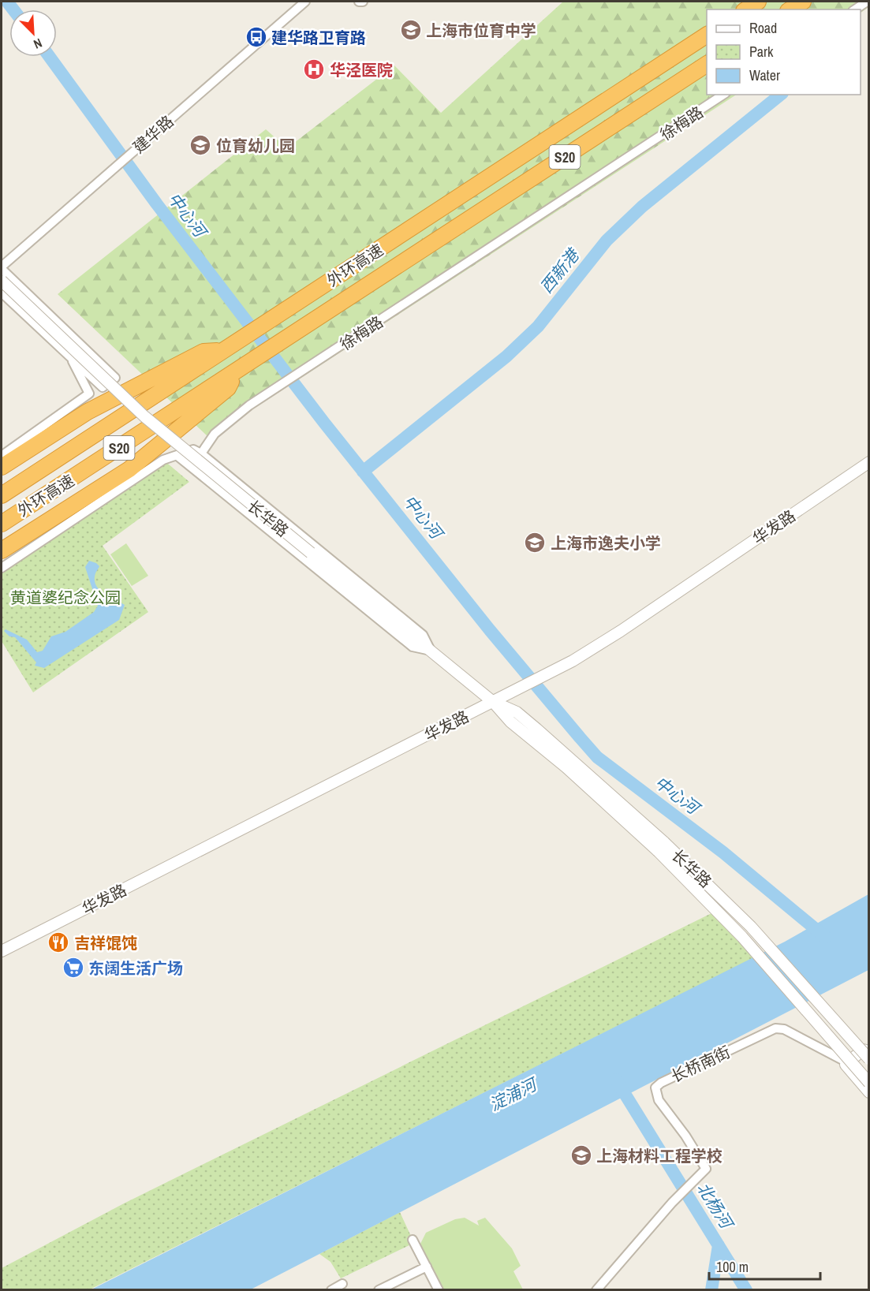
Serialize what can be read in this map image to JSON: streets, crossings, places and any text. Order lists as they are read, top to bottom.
{
  "streets": {
    "highway": ["S20", "外环高速"],
    "street": [
      "徐梅路",
      "建华路",
      "长华路",
      "华发路",
      "长桥南街"
    ]
  },
  "crossings": [
    ["徐梅路", "长华路"],
    ["长华路", "华发路"]
  ],
  "water": [
    "中心河",
    "西新港",
    "淀浦河",
    "北杨河"
  ],
  "parks": ["黄道婆纪念公园"],
  "places": {
    "school or university": [
      "上海市位育中学",
      "位育幼儿园",
      "上海市逸夫小学",
      "上海材料工程学校"
    ],
    "bus stop": ["建华路卫育路"],
    "hospital": ["华泾医院"],
    "restaurant": ["吉祥馄饨"],
    "supermarket": ["东阔生活广场"]
  },
  "legend": ["Road", "Park", "Water"],
  "scale_bar": "100 m",
  "north": "bottom right"
}
